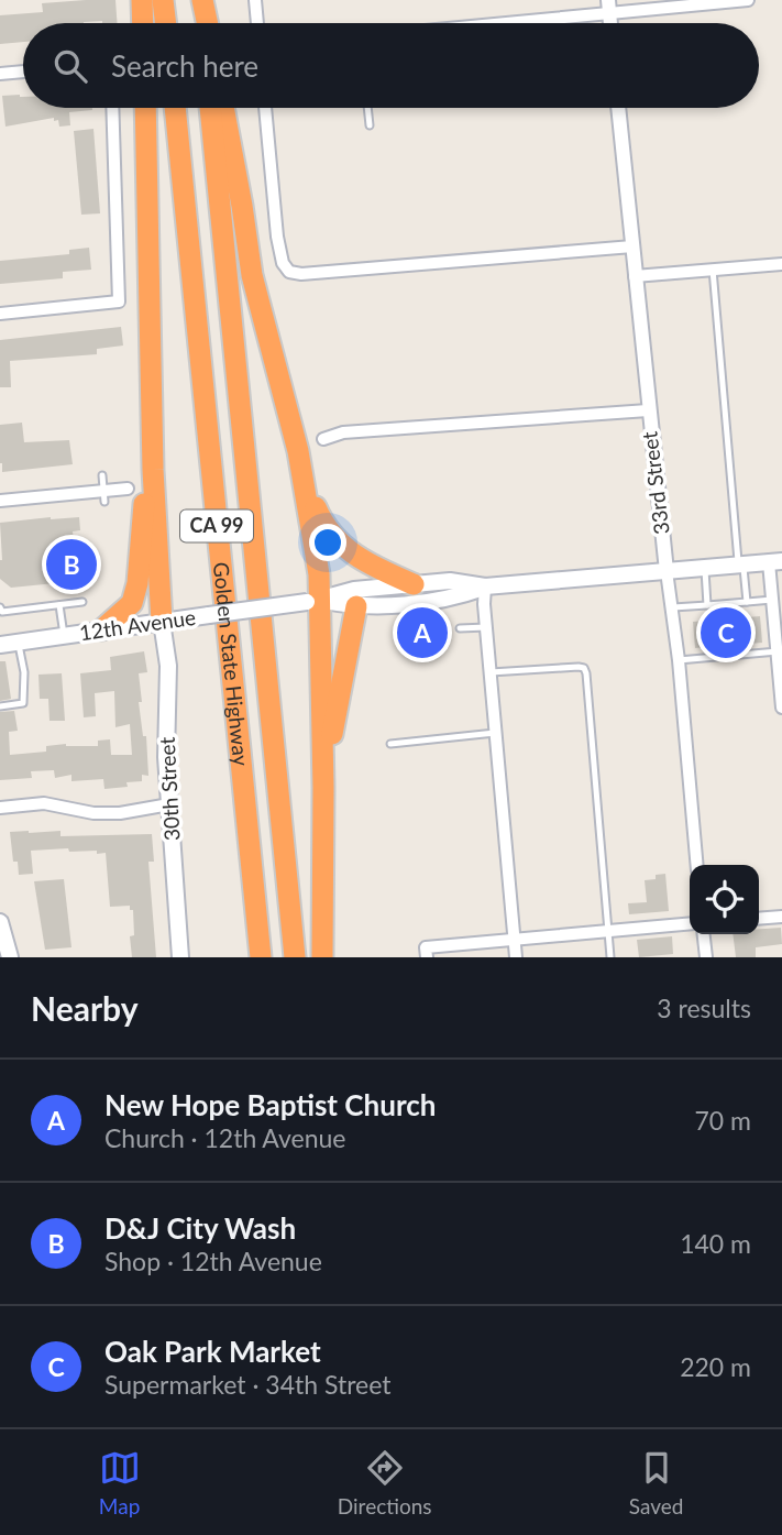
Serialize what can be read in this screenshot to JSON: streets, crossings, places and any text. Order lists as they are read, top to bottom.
{
  "streets": {
    "highway": ["CA 99", "Golden State Highway"],
    "main road": ["12th Avenue", "30th Street"],
    "street": ["33rd Street"]
  },
  "crossings": [
    ["33rd Street", "12th Avenue"],
    ["12th Avenue", "30th Street"]
  ],
  "page": {
    "search": "Search here",
    "pins": ["B", "A", "C"],
    "heading": ["Nearby", "3 results"],
    "list": [
      {
        "mark": "A",
        "name": "New Hope Baptist Church",
        "note": "Church · 12th Avenue",
        "value": "70 m"
      },
      {
        "mark": "B",
        "name": "D&J City Wash",
        "note": "Shop · 12th Avenue",
        "value": "140 m"
      },
      {
        "mark": "C",
        "name": "Oak Park Market",
        "note": "Supermarket · 34th Street",
        "value": "220 m"
      }
    ],
    "nav": ["Map", "Directions", "Saved"]
  }
}
